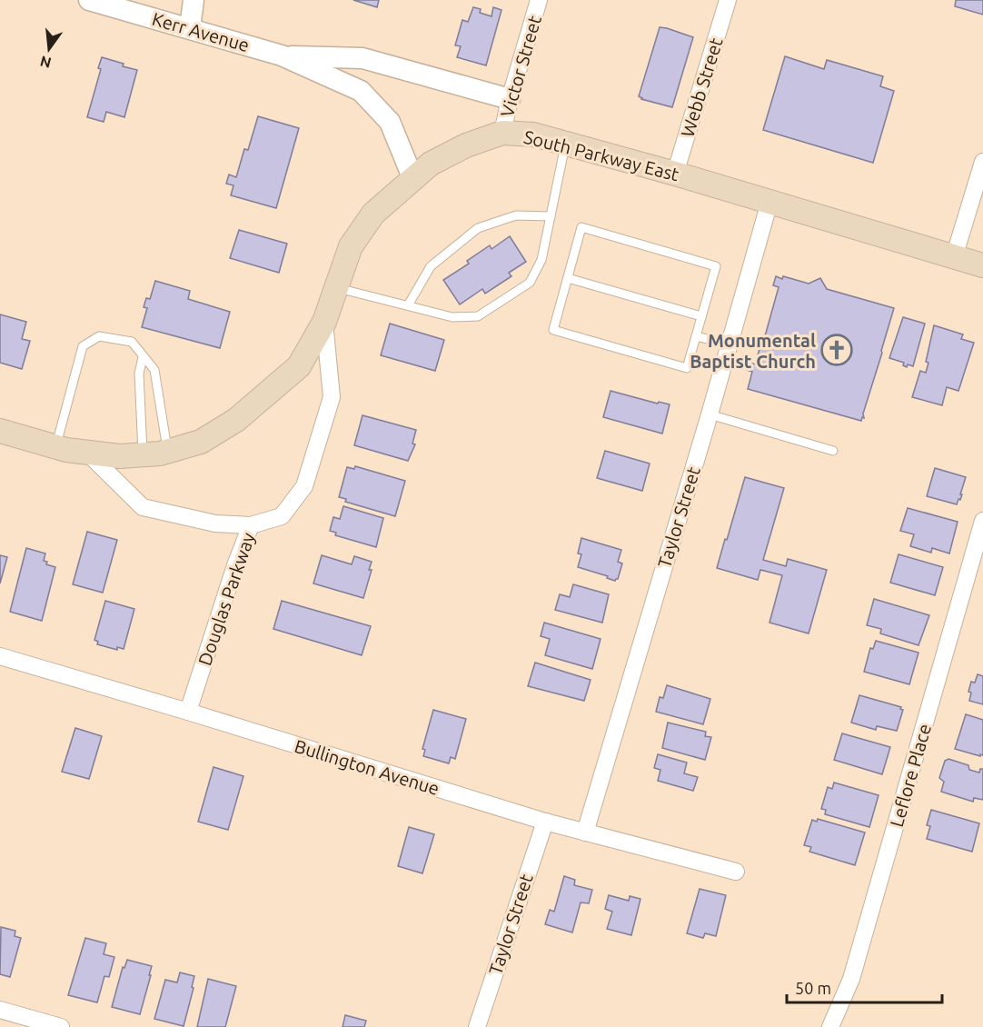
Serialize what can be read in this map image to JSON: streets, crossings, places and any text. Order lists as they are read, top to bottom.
{
  "streets": {
    "main road": ["South Parkway East"],
    "street": [
      "Kerr Avenue",
      "Victor Street",
      "Webb Street",
      "Taylor Street",
      "Douglas Parkway",
      "Bullington Avenue",
      "Leflore Place"
    ]
  },
  "crossings": [
    ["Victor Street", "South Parkway East"],
    ["Webb Street", "South Parkway East"],
    ["South Parkway East", "Taylor Street"],
    ["South Parkway East", "Douglas Parkway"],
    ["Taylor Street", "Bullington Avenue"],
    ["Douglas Parkway", "Bullington Avenue"]
  ],
  "places": {
    "church": ["Monumental Baptist Church"]
  },
  "scale_bar": "50 m",
  "north": "bottom"
}
